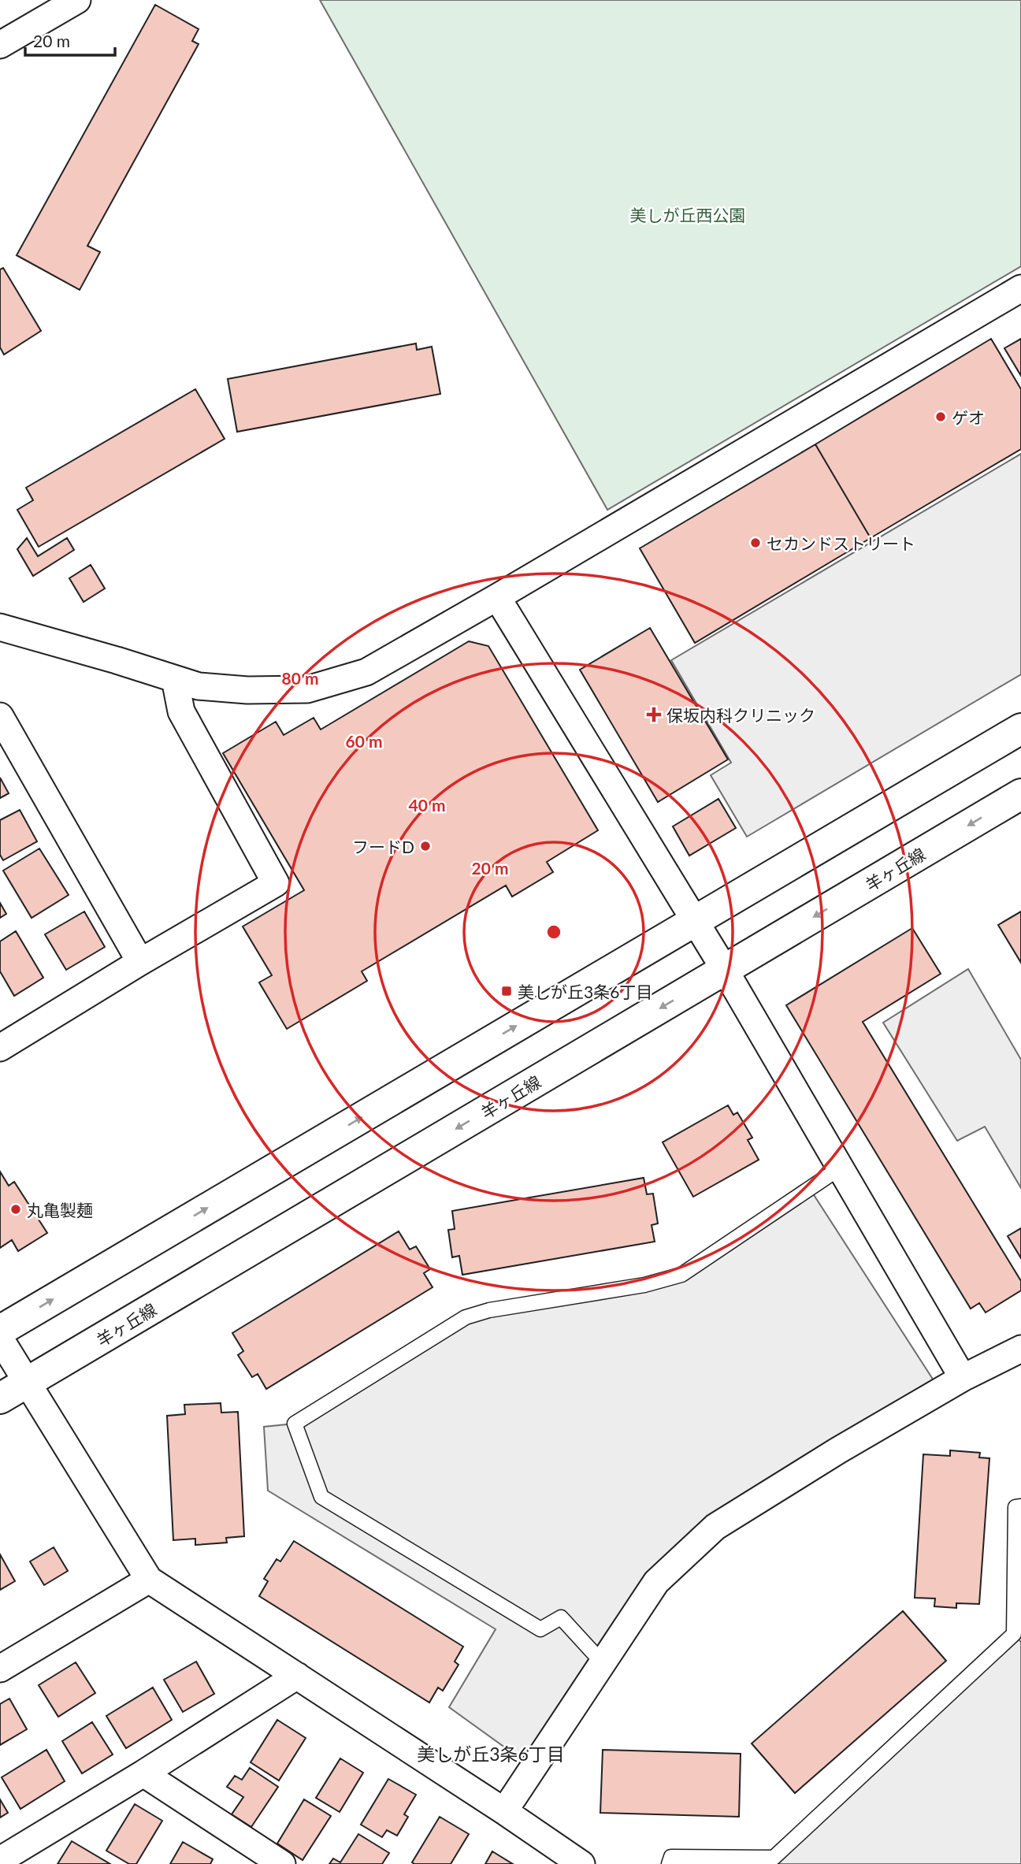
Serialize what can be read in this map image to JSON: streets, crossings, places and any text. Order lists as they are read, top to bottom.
{
  "streets": {
    "main road": ["羊ヶ丘線"]
  },
  "districts": ["美しが丘3条6丁目"],
  "parks": ["美しが丘西公園"],
  "places": {
    "other": [
      "ゲオ",
      "セカンドストリート",
      "フードD",
      "丸亀製麺"
    ],
    "health": ["保坂内科クリニック"],
    "transit": ["美しが丘3条6丁目"]
  },
  "scale_bar": "20 m",
  "rings": [
    "80 m",
    "60 m",
    "40 m",
    "20 m"
  ]
}
